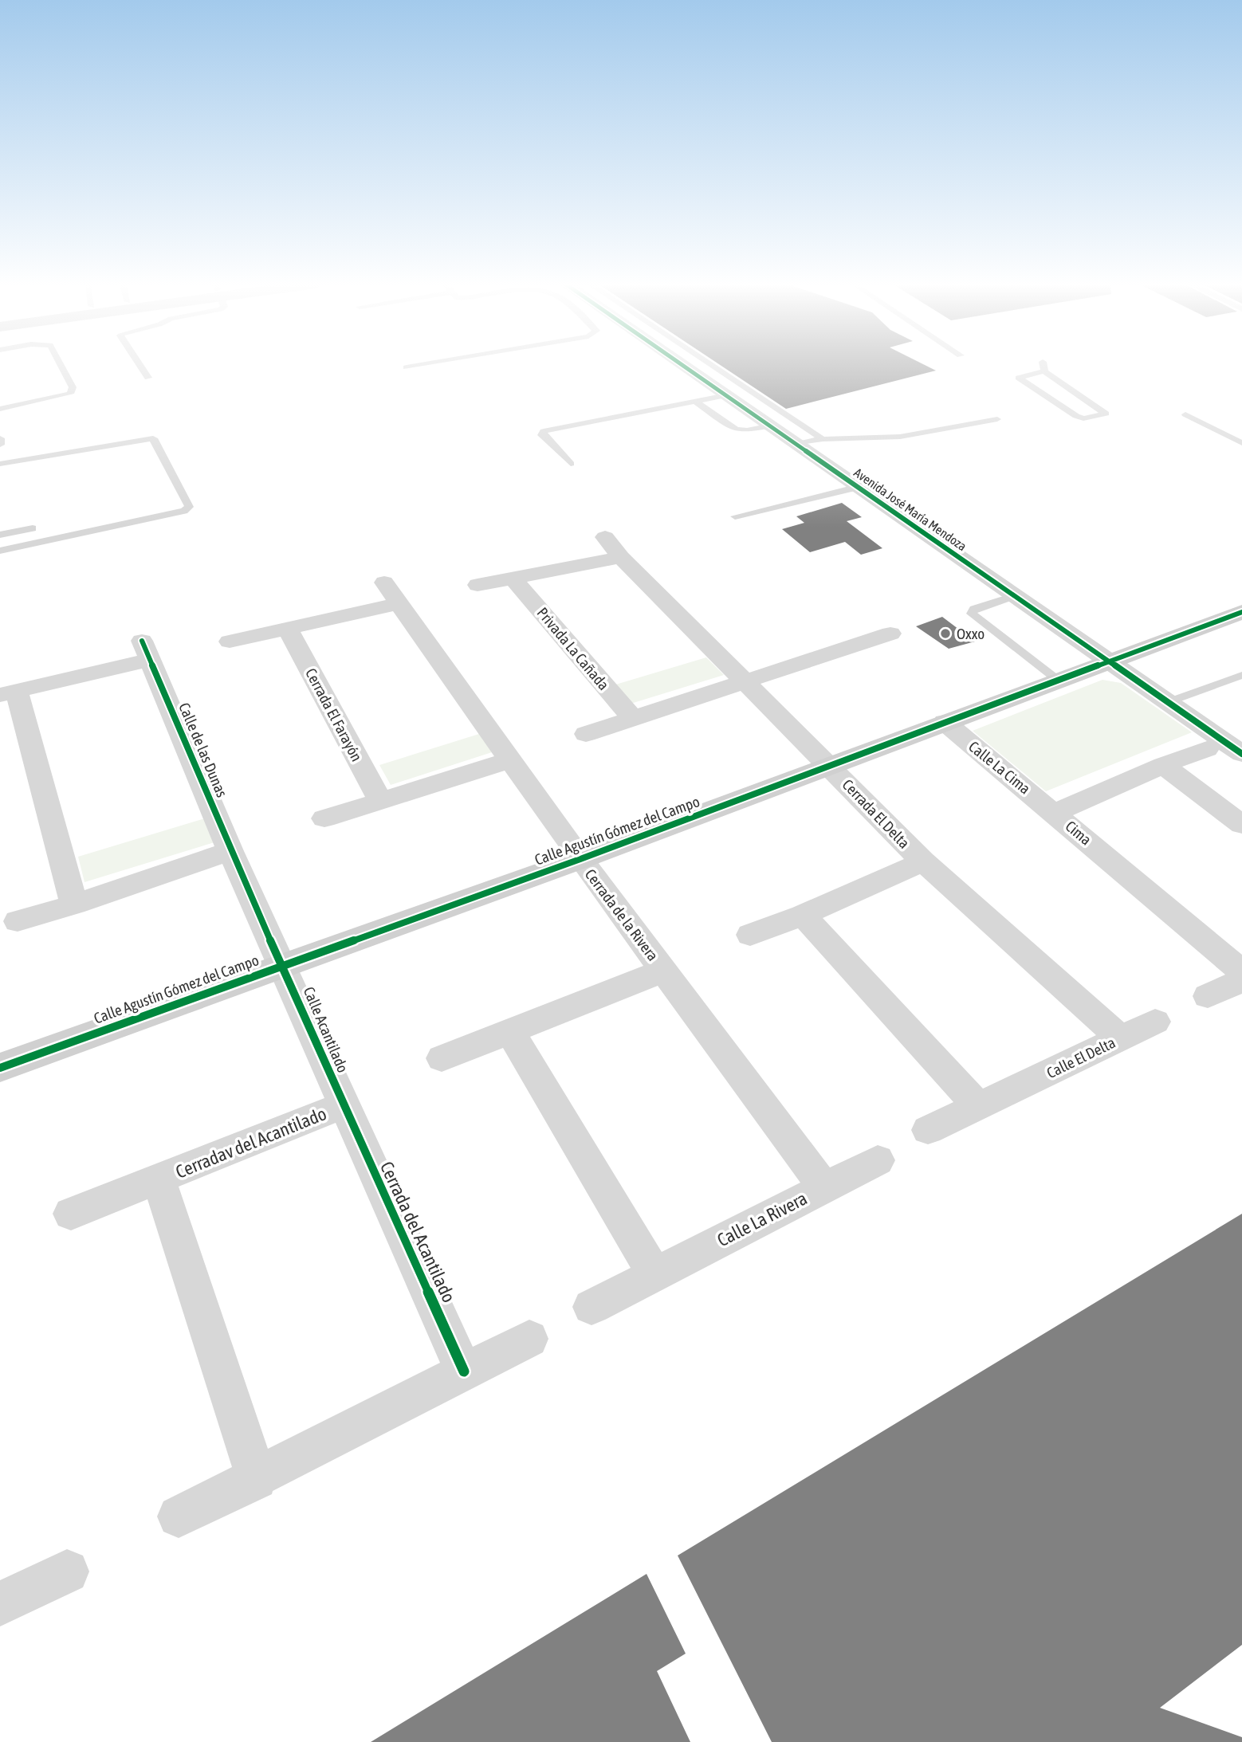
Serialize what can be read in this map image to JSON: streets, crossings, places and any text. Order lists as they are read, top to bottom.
{
  "streets": {
    "street": [
      "Avenida José María Mendoza",
      "Privada La Cañada",
      "Cerrada El Farayón",
      "Calle de las Dunas",
      "Calle La Cima",
      "Cerrada El Delta",
      "Calle Agustín Gómez del Campo",
      "Cima",
      "Cerrada de la Rivera",
      "Calle Acantilado",
      "Calle El Delta",
      "Cerradav del Acantilado",
      "Calle La Rivera",
      "Cerrada del Acantilado"
    ]
  },
  "crossings": [
    ["Avenida José María Mendoza", "Calle Agustín Gómez del Campo"],
    ["Calle de las Dunas", "Calle Agustín Gómez del Campo"],
    ["Calle de las Dunas", "Calle Acantilado"],
    ["Calle La Cima", "Calle Agustín Gómez del Campo"],
    ["Calle La Cima", "Cima"],
    ["Cerrada El Delta", "Calle Agustín Gómez del Campo"],
    ["Cerrada El Delta", "Calle El Delta"],
    ["Calle Agustín Gómez del Campo", "Cerrada de la Rivera"],
    ["Calle Agustín Gómez del Campo", "Calle Acantilado"],
    ["Cerrada de la Rivera", "Calle La Rivera"],
    ["Calle Acantilado", "Cerradav del Acantilado"],
    ["Calle Acantilado", "Cerrada del Acantilado"],
    ["Cerradav del Acantilado", "Cerrada del Acantilado"]
  ],
  "places": ["Oxxo"]
}
